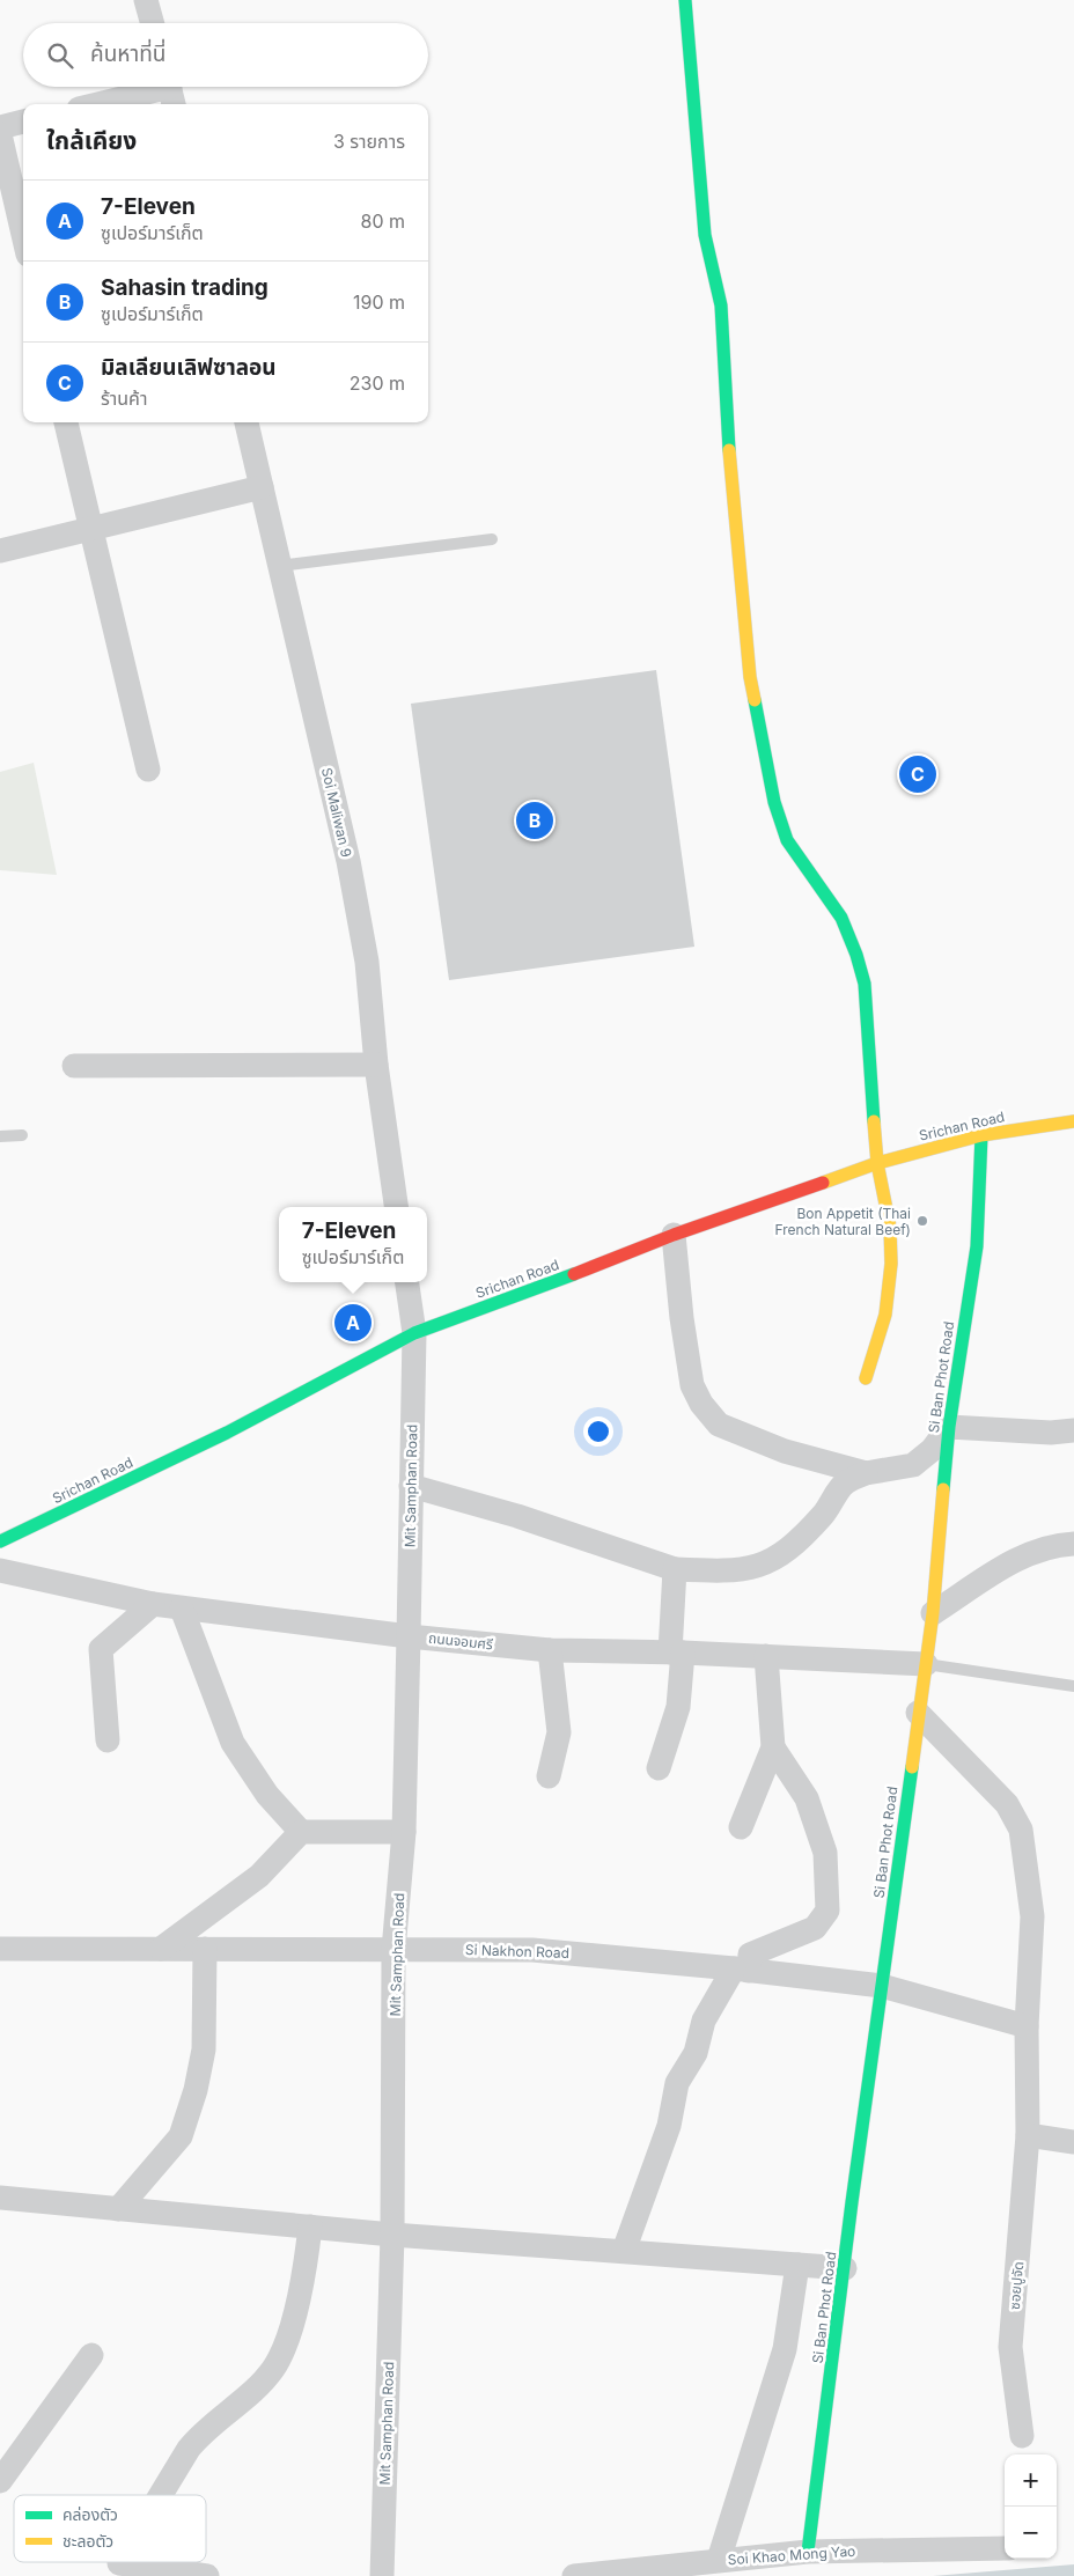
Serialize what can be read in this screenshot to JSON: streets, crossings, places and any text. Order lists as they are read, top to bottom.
{
  "streets": {
    "street": [
      "Soi Maliwan 9",
      "Srichan Road",
      "Si Ban Phot Road",
      "Mit Samphan Road",
      "ถนนจอมศรี",
      "Si Nakhon Road",
      "ซอยปูจัด",
      "Soi Khao Mong Yao"
    ]
  },
  "crossings": [
    ["Srichan Road", "Si Ban Phot Road"],
    ["Srichan Road", "Mit Samphan Road"],
    ["Si Ban Phot Road", "ถนนจอมศรี"],
    ["Si Ban Phot Road", "Si Nakhon Road"],
    ["Si Ban Phot Road", "ซอยปูจัด"],
    ["Si Ban Phot Road", "Soi Khao Mong Yao"],
    ["Mit Samphan Road", "ถนนจอมศรี"],
    ["Mit Samphan Road", "Si Nakhon Road"],
    ["Si Nakhon Road", "ซอยปูจัด"]
  ],
  "places": ["Bon Appetit (Thai French Natural Beef)"],
  "legend": ["คล่องตัว", "ชะลอตัว"],
  "page": {
    "search": "ค้นหาที่นี่",
    "heading": ["ใกล้เคียง", "3 รายการ"],
    "list": [
      {
        "mark": "A",
        "name": "7-Eleven",
        "note": "ซูเปอร์มาร์เก็ต",
        "value": "80 m"
      },
      {
        "mark": "B",
        "name": "Sahasin trading",
        "note": "ซูเปอร์มาร์เก็ต",
        "value": "190 m"
      },
      {
        "mark": "C",
        "name": "มิลเลียนเลิฟซาลอน",
        "note": "ร้านค้า",
        "value": "230 m"
      }
    ],
    "pins": ["C", "B", "A"],
    "popup": ["7-Eleven", "ซูเปอร์มาร์เก็ต"],
    "map_buttons": ["+", "−"]
  }
}
